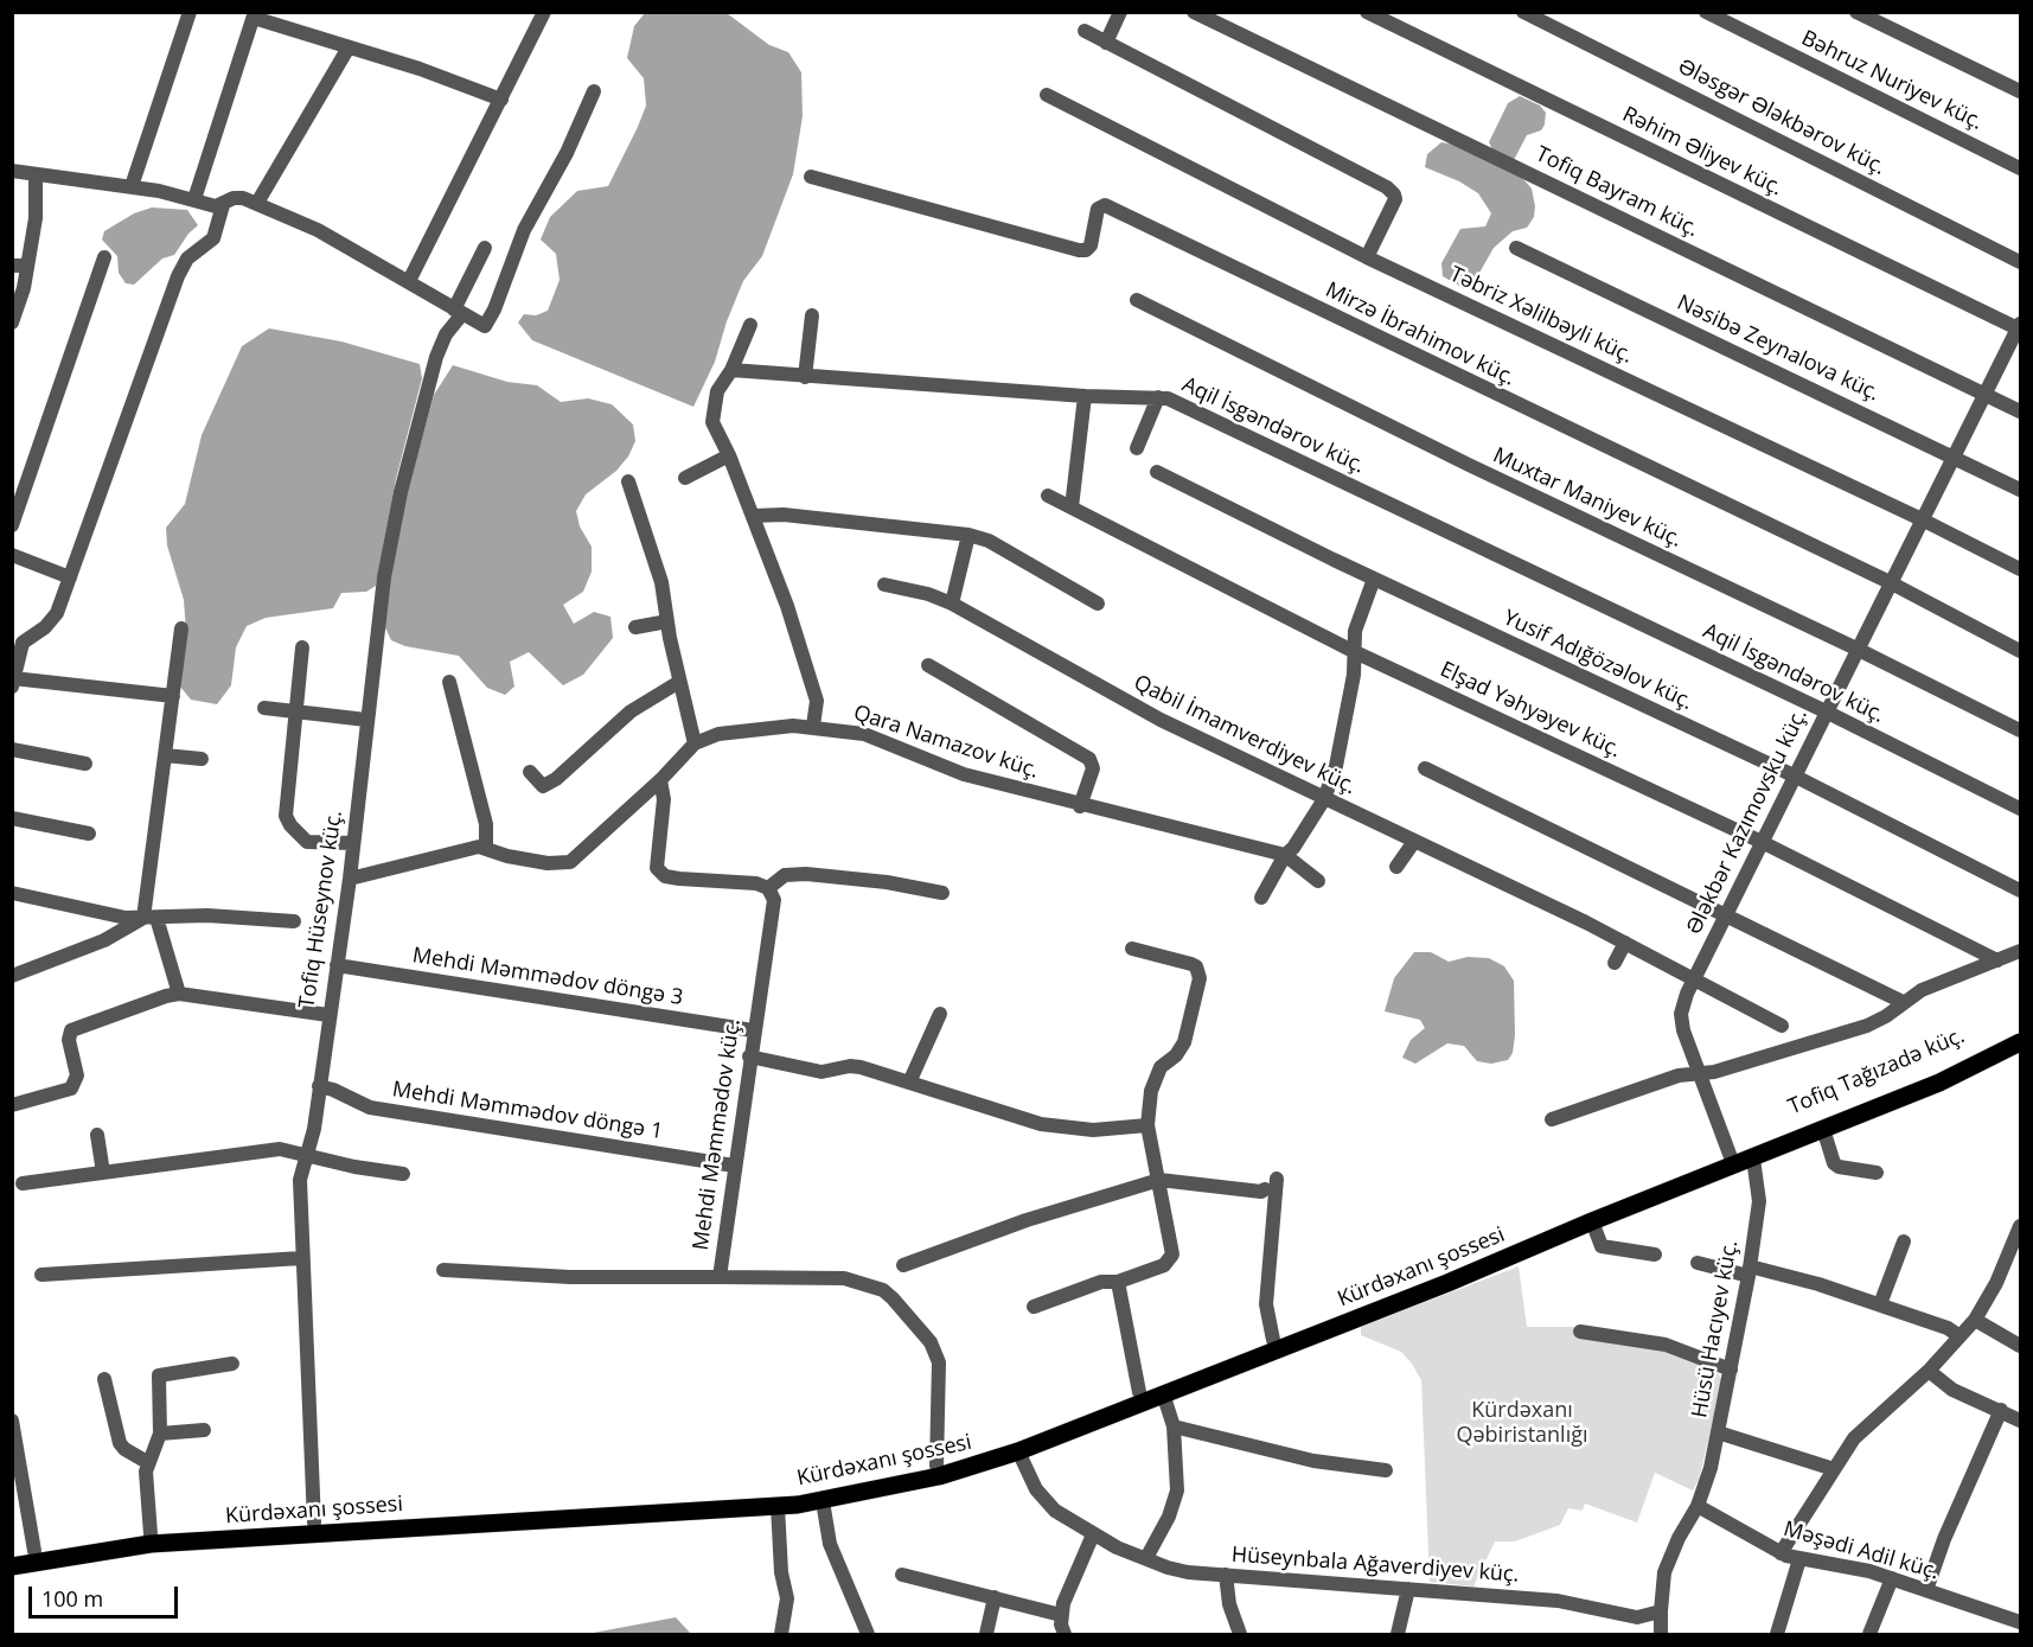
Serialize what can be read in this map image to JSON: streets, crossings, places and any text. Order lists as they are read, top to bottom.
{
  "streets": {
    "main road": ["Tofiq Tağızadə küç.", "Kürdəxanı şossesi"],
    "street": [
      "Bəhruz Nuriyev küç.",
      "Ələsgər Ələkbərov küç.",
      "Rəhim Əliyev küç.",
      "Tofiq Bayram küç.",
      "Təbriz Xəlilbəyli küç.",
      "Mirzə İbrahimov küç.",
      "Nəsibə Zeynalova küç.",
      "Aqil İsgəndərov küç.",
      "Muxtar Maniyev küç.",
      "Yusif Adığözəlov küç.",
      "Elşad Yəhyəyev küç.",
      "Qabil İmamverdiyev küç.",
      "Qara Namazov küç.",
      "Ələkbər Kazımovsku küç.",
      "Tofiq Hüseynov küç.",
      "Mehdi Məmmədov döngə 3",
      "Mehdi Məmmədov döngə 1",
      "Mehdi Məmmədov küç.",
      "Hüsü Hacıyev küç.",
      "Məşədi Adil küç.",
      "Hüseynbala Ağaverdiyev küç."
    ]
  },
  "crossings": [
    ["Rəhim Əliyev küç.", "Ələkbər Kazımovsku küç."],
    ["Tofiq Bayram küç.", "Ələkbər Kazımovsku küç."],
    ["Təbriz Xəlilbəyli küç.", "Ələkbər Kazımovsku küç."],
    ["Mirzə İbrahimov küç.", "Ələkbər Kazımovsku küç."],
    ["Nəsibə Zeynalova küç.", "Ələkbər Kazımovsku küç."],
    ["Aqil İsgəndərov küç.", "Ələkbər Kazımovsku küç."],
    ["Muxtar Maniyev küç.", "Ələkbər Kazımovsku küç."],
    ["Yusif Adığözəlov küç.", "Ələkbər Kazımovsku küç."],
    ["Elşad Yəhyəyev küç.", "Ələkbər Kazımovsku küç."],
    ["Qabil İmamverdiyev küç.", "Ələkbər Kazımovsku küç."],
    ["Qara Namazov küç.", "Tofiq Hüseynov küç."],
    ["Ələkbər Kazımovsku küç.", "Kürdəxanı şossesi"],
    ["Tofiq Hüseynov küç.", "Mehdi Məmmədov döngə 3"],
    ["Tofiq Hüseynov küç.", "Mehdi Məmmədov döngə 1"],
    ["Tofiq Hüseynov küç.", "Kürdəxanı şossesi"],
    ["Mehdi Məmmədov döngə 3", "Mehdi Məmmədov küç."],
    ["Tofiq Tağızadə küç.", "Kürdəxanı şossesi"],
    ["Tofiq Tağızadə küç.", "Hüsü Hacıyev küç."],
    ["Mehdi Məmmədov döngə 1", "Mehdi Məmmədov küç."],
    ["Mehdi Məmmədov küç.", "Kürdəxanı şossesi"],
    ["Kürdəxanı şossesi", "Hüsü Hacıyev küç."],
    ["Kürdəxanı şossesi", "Hüseynbala Ağaverdiyev küç."],
    ["Hüsü Hacıyev küç.", "Məşədi Adil küç."]
  ],
  "parks": ["Kürdəxanı Qəbiristanlığı"],
  "scale_bar": "100 m"
}
